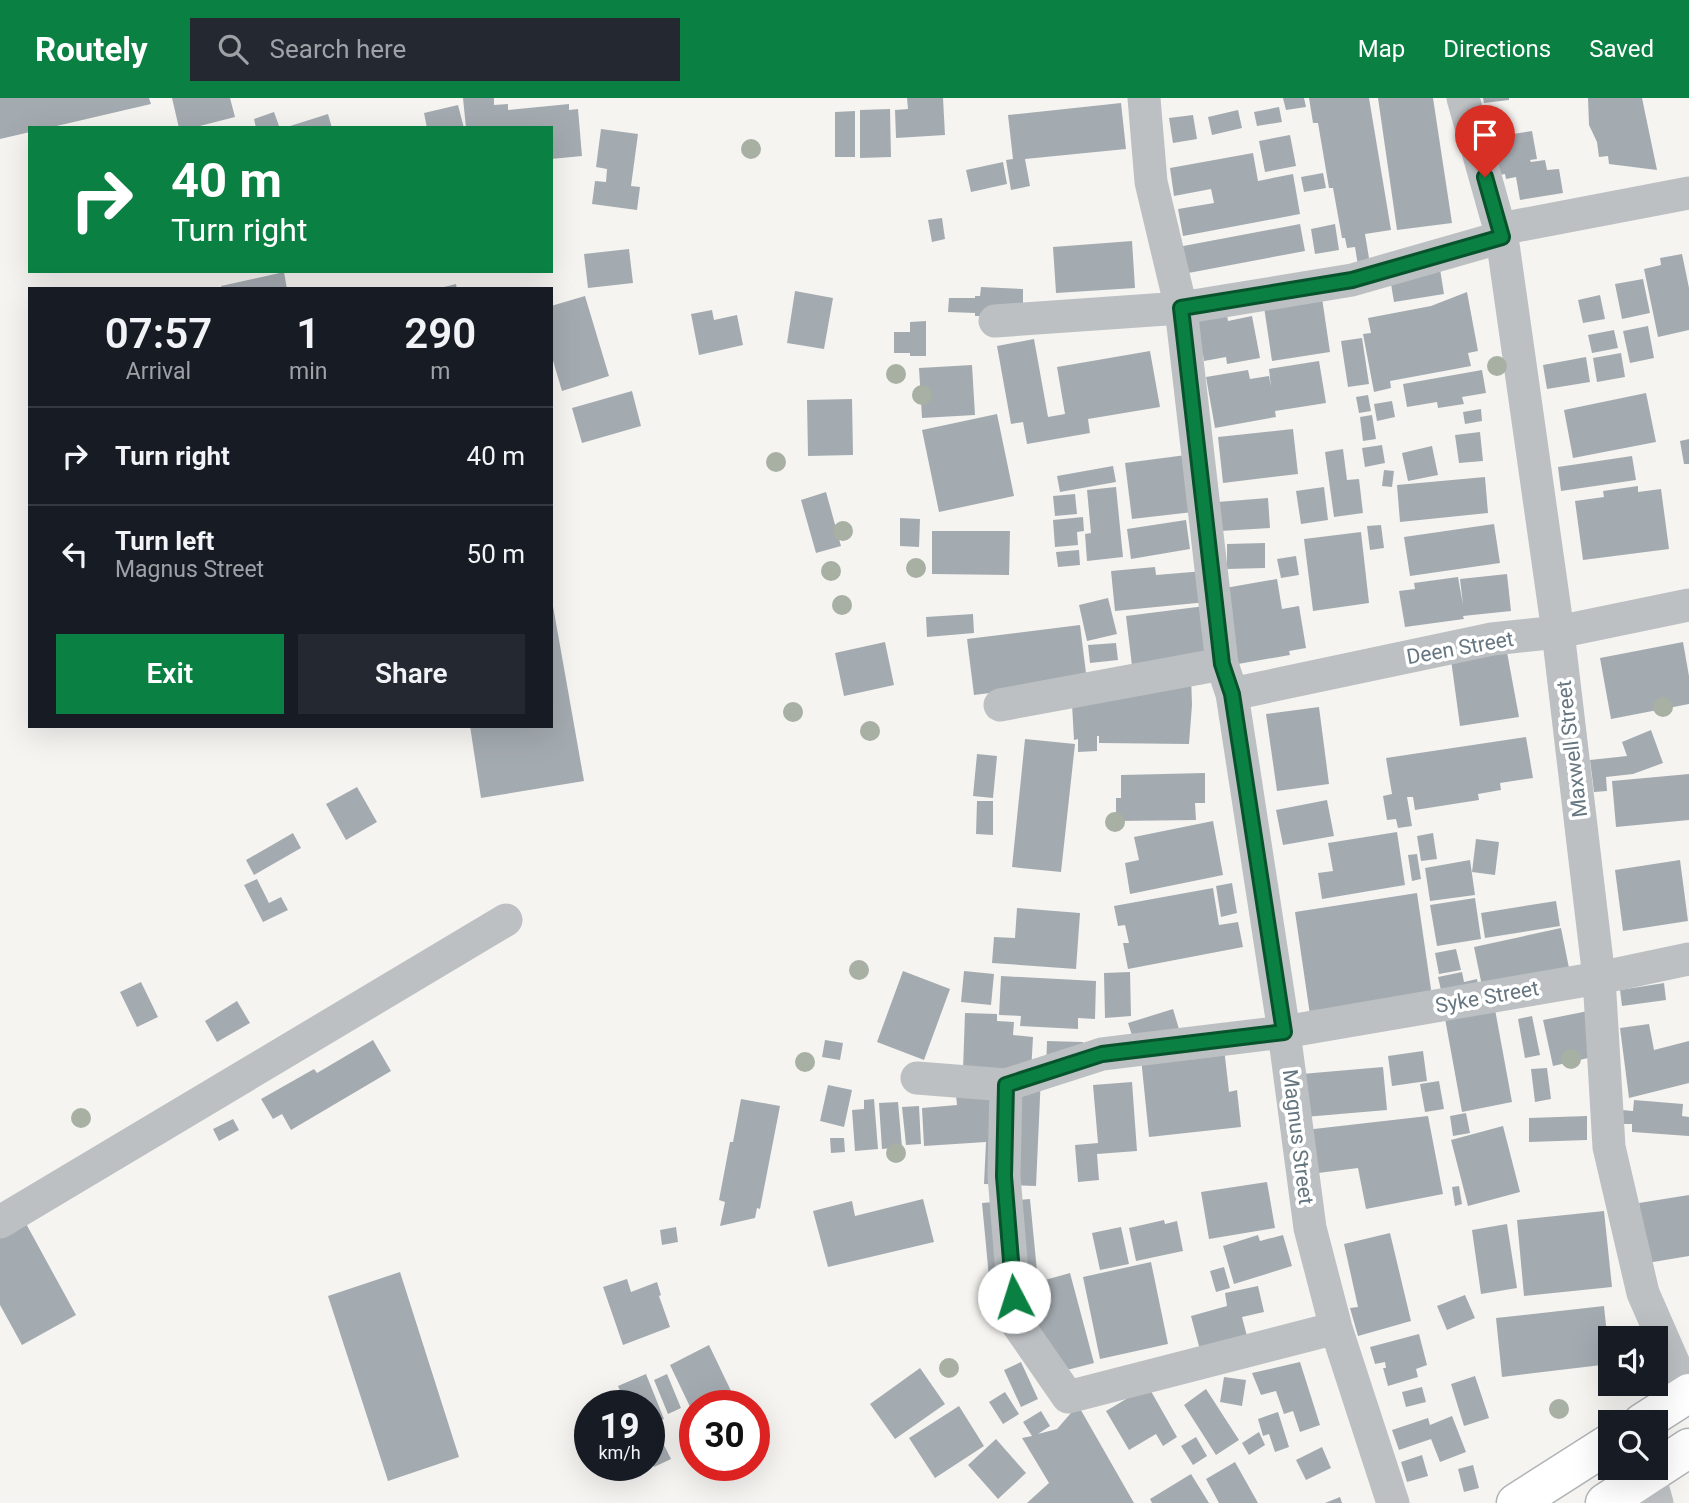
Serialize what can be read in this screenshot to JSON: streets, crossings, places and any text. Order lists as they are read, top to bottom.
{
  "streets": {
    "street": [
      "Deen Street",
      "Maxwell Street",
      "Syke Street",
      "Magnus Street"
    ]
  },
  "crossings": [
    ["Deen Street", "Maxwell Street"],
    ["Deen Street", "Magnus Street"],
    ["Maxwell Street", "Syke Street"],
    ["Syke Street", "Magnus Street"]
  ],
  "page": {
    "header": "Routely",
    "search": "Search here",
    "nav": ["Map", "Directions", "Saved"],
    "turn": ["40 m", "Turn right"],
    "eta": [
      "07:57",
      "Arrival",
      "1",
      "min",
      "290",
      "m"
    ],
    "list": [
      {
        "name": "Turn right",
        "value": "40 m"
      },
      {
        "name": "Turn left",
        "note": "Magnus Street",
        "value": "50 m"
      }
    ],
    "buttons": ["Exit", "Share"],
    "speed": "19 km/h",
    "limit": "30"
  }
}
